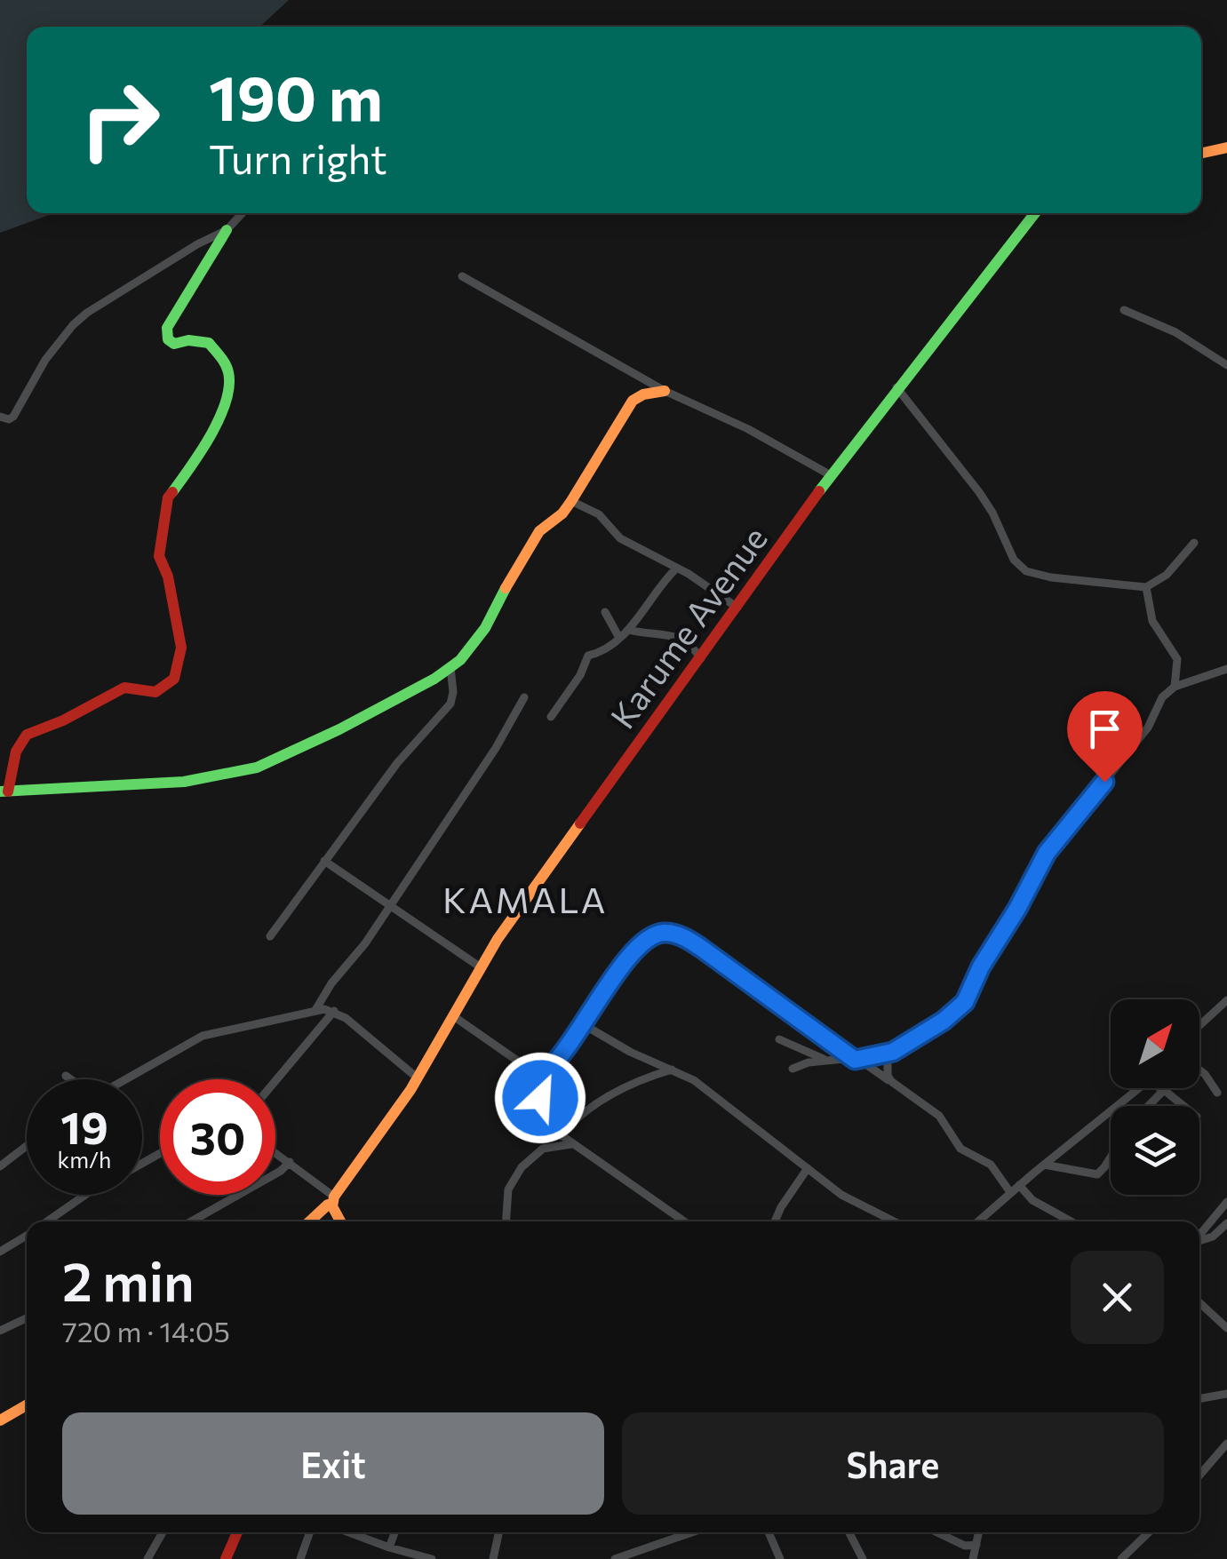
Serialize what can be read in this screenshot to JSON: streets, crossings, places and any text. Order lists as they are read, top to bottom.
{
  "streets": {
    "street": ["Karume Avenue"]
  },
  "districts": ["KAMALA"],
  "north": "top right",
  "page": {
    "turn": ["190 m", "Turn right"],
    "speed": "19 km/h",
    "limit": "30",
    "heading": ["2 min", "720 m · 14:05"],
    "buttons": ["Exit", "Share"]
  }
}
